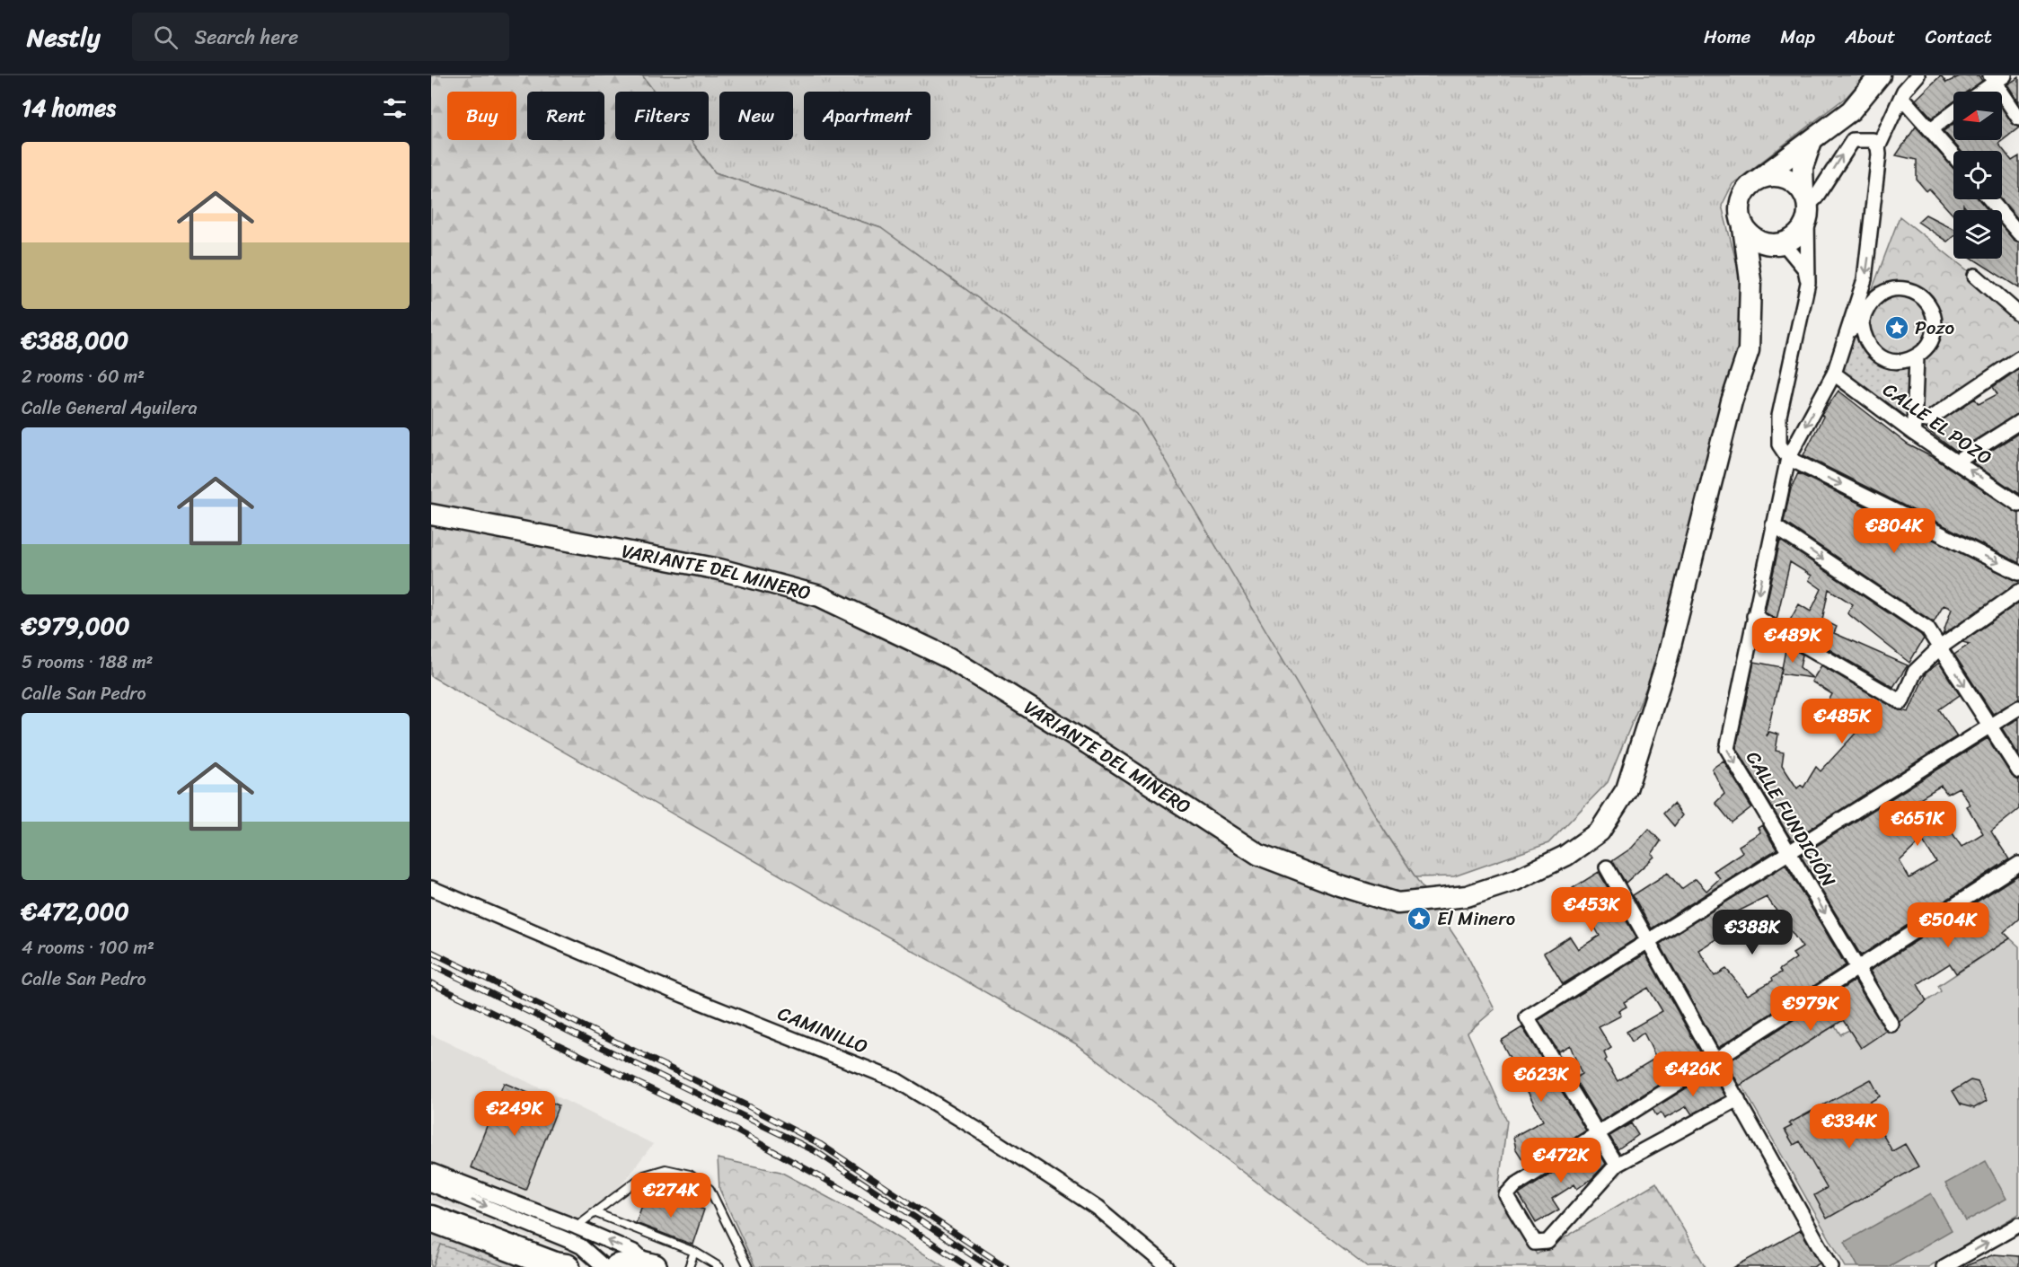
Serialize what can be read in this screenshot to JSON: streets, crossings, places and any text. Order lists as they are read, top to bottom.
{
  "streets": {
    "street": [
      "CALLE EL POZO",
      "VARIANTE DEL MINERO",
      "CALLE FUNDICIÓN",
      "CAMINILLO"
    ]
  },
  "crossings": [
    ["CALLE EL POZO", "CALLE FUNDICIÓN"]
  ],
  "places": {
    "place": ["Pozo", "El Minero"]
  },
  "north": "left",
  "page": {
    "header": "Nestly",
    "search": "Search here",
    "nav": [
      "Home",
      "Map",
      "About",
      "Contact"
    ],
    "heading": "14 homes",
    "chip": [
      "Buy",
      "Rent",
      "Filters",
      "New",
      "Apartment"
    ],
    "list": [
      {
        "name": "€388,000",
        "note": "2 rooms · 60 m² · Calle General Aguilera"
      },
      {
        "name": "€979,000",
        "note": "5 rooms · 188 m² · Calle San Pedro"
      },
      {
        "name": "€472,000",
        "note": "4 rooms · 100 m² · Calle San Pedro"
      }
    ],
    "price": [
      "€804K",
      "€489K",
      "€485K",
      "€651K",
      "€453K",
      "€504K",
      "€388K",
      "€979K",
      "€426K",
      "€623K",
      "€249K",
      "€334K",
      "€472K",
      "€274K"
    ]
  }
}
